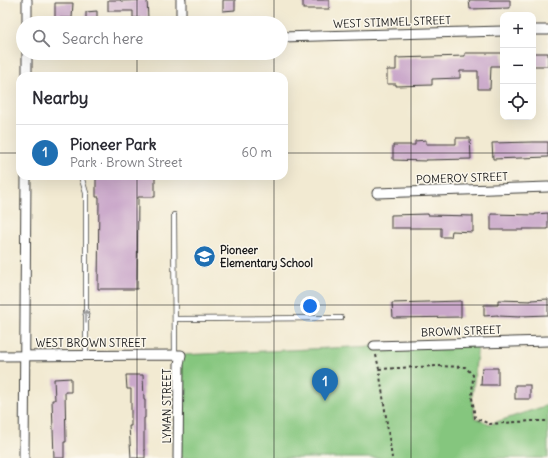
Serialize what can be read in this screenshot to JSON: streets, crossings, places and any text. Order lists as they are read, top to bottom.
{
  "streets": {
    "street": [
      "WEST STIMMEL STREET",
      "POMEROY STREET",
      "BROWN STREET",
      "WEST BROWN STREET",
      "LYMAN STREET"
    ]
  },
  "crossings": [
    ["WEST BROWN STREET", "LYMAN STREET"]
  ],
  "places": {
    "school or university": ["Pioneer Elementary School"]
  },
  "page": {
    "map_buttons": ["+", "−"],
    "search": "Search here",
    "heading": "Nearby",
    "list": [
      {
        "mark": "1",
        "name": "Pioneer Park",
        "note": "Park · Brown Street",
        "value": "60 m"
      }
    ],
    "pins": "1"
  }
}
